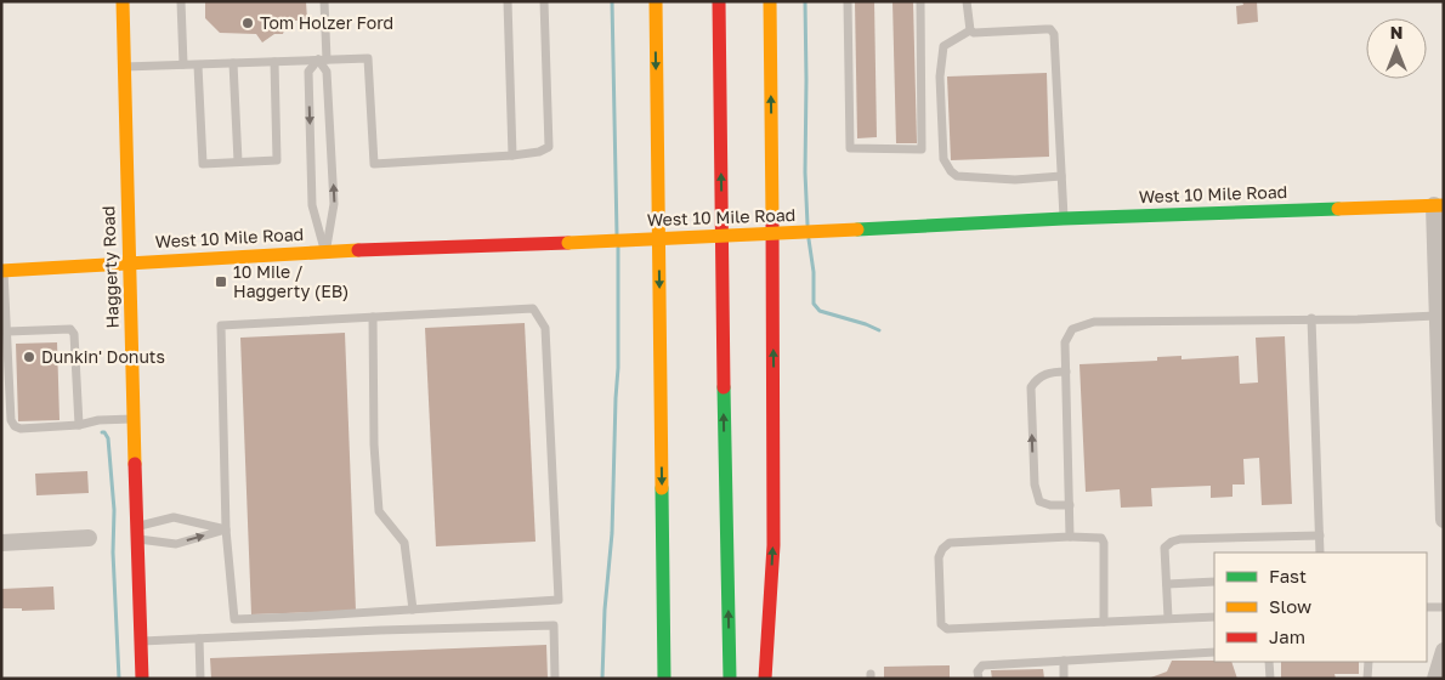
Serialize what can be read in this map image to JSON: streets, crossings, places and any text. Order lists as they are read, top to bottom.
{
  "streets": {
    "main road": ["West 10 Mile Road", "Haggerty Road"]
  },
  "crossings": [
    ["West 10 Mile Road", "Haggerty Road"]
  ],
  "places": {
    "other": ["Tom Holzer Ford", "Dunkin' Donuts"],
    "transit": ["10 Mile / Haggerty (EB)"]
  },
  "legend": ["Fast", "Slow", "Jam"],
  "north": "top"
}
